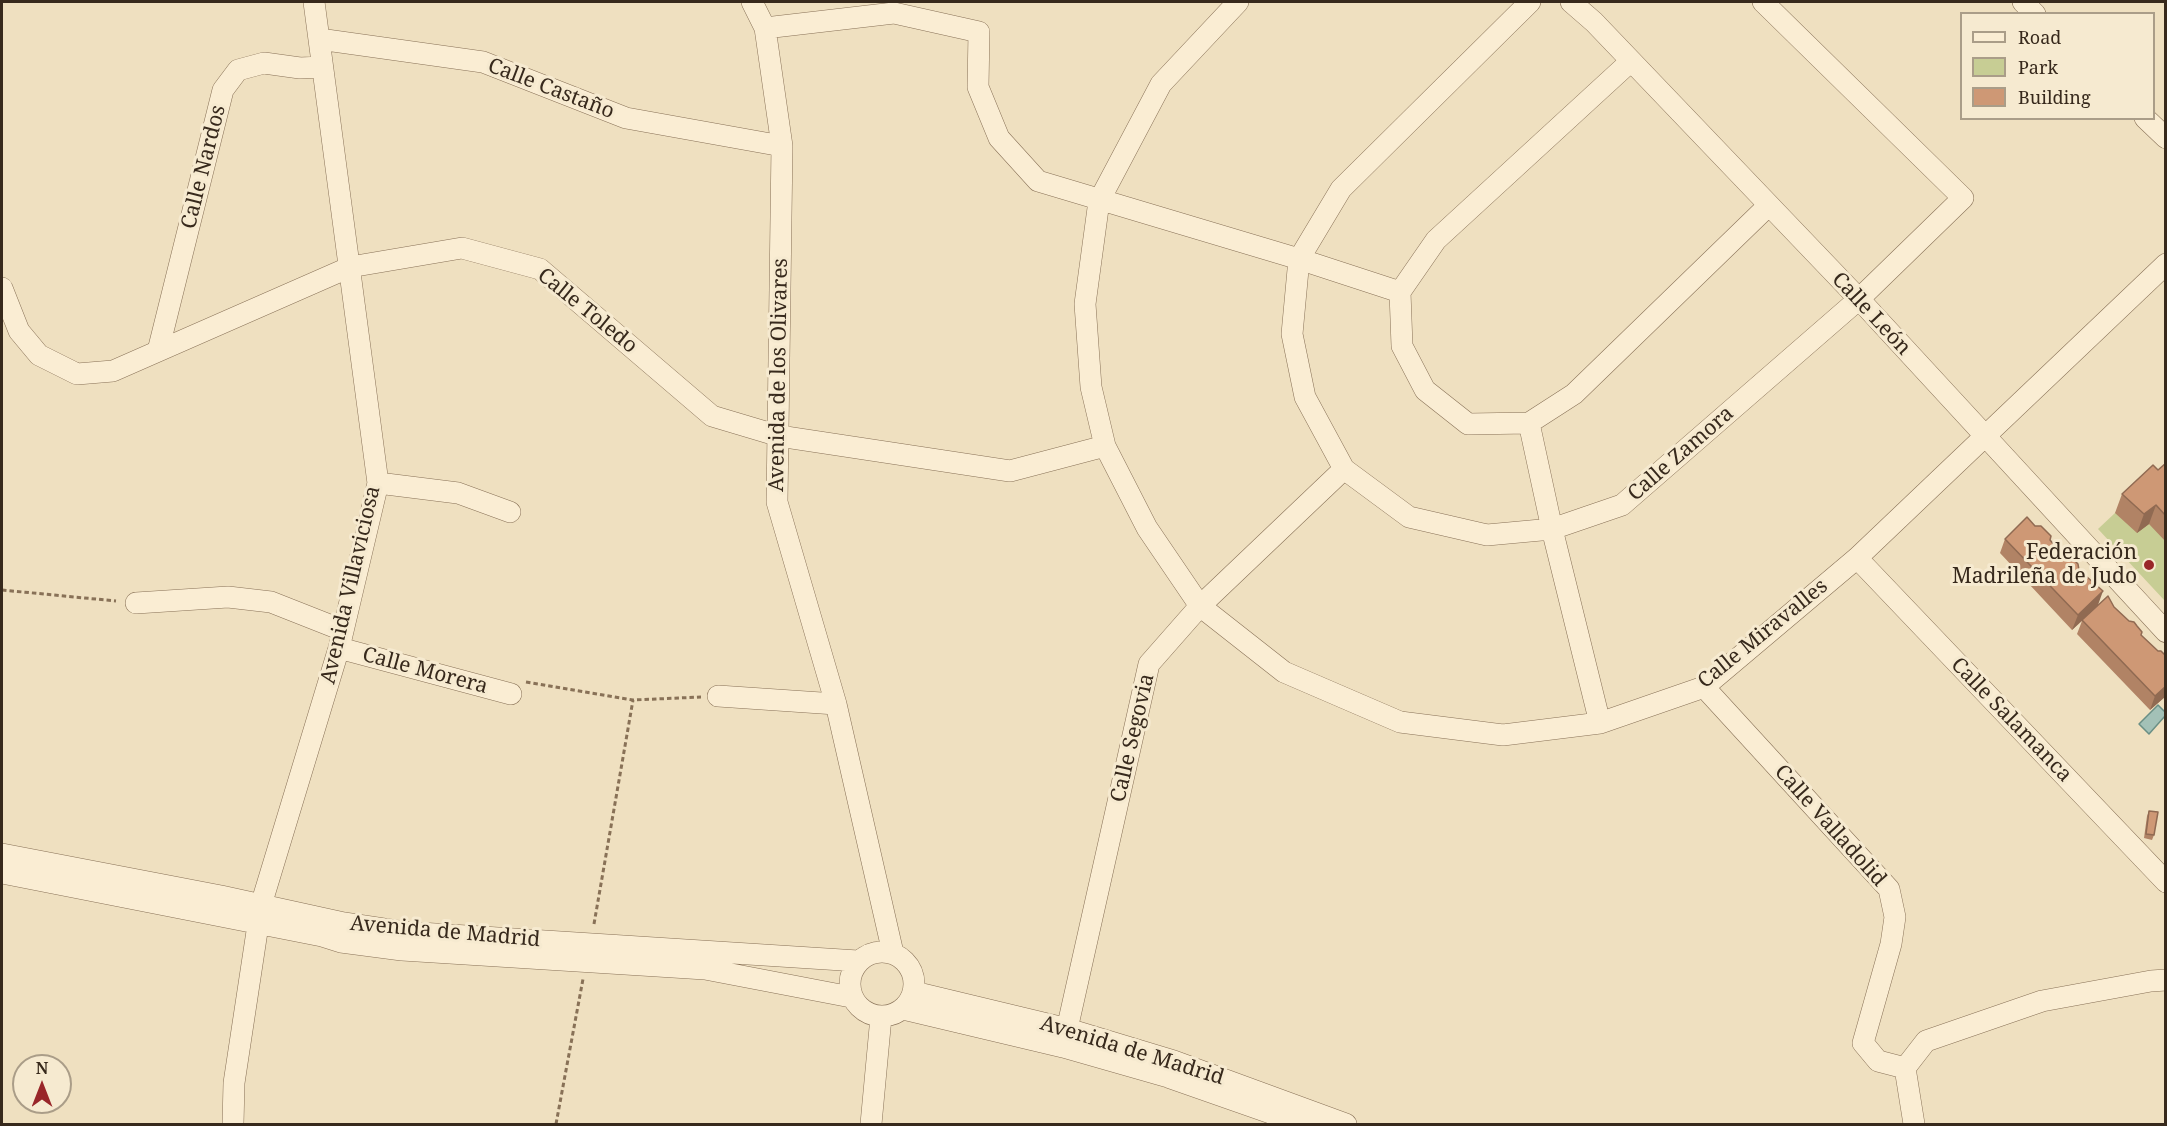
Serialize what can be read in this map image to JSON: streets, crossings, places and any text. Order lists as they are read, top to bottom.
{
  "streets": {
    "street": [
      "Calle Castaño",
      "Calle Nardos",
      "Calle Toledo",
      "Calle León",
      "Avenida de los Olivares",
      "Calle Zamora",
      "Avenida Villaviciosa",
      "Calle Miravalles",
      "Calle Morera",
      "Calle Salamanca",
      "Calle Segovia",
      "Calle Valladolid",
      "Avenida de Madrid"
    ]
  },
  "crossings": [
    ["Calle Castaño", "Avenida de los Olivares"],
    ["Calle Castaño", "Avenida Villaviciosa"],
    ["Calle Nardos", "Calle Toledo"],
    ["Calle Nardos", "Avenida Villaviciosa"],
    ["Calle Toledo", "Avenida de los Olivares"],
    ["Calle Toledo", "Avenida Villaviciosa"],
    ["Calle Toledo", "Calle Miravalles"],
    ["Calle León", "Calle Zamora"],
    ["Calle León", "Calle Miravalles"],
    ["Avenida de los Olivares", "Avenida de Madrid"],
    ["Calle Zamora", "Calle Segovia"],
    ["Avenida Villaviciosa", "Calle Morera"],
    ["Avenida Villaviciosa", "Avenida de Madrid"],
    ["Calle Miravalles", "Calle Salamanca"],
    ["Calle Miravalles", "Calle Segovia"],
    ["Calle Miravalles", "Calle Valladolid"],
    ["Calle Segovia", "Avenida de Madrid"]
  ],
  "places": ["Federación Madrileña de Judo"],
  "legend": ["Road", "Park", "Building"],
  "north": "top"
}
